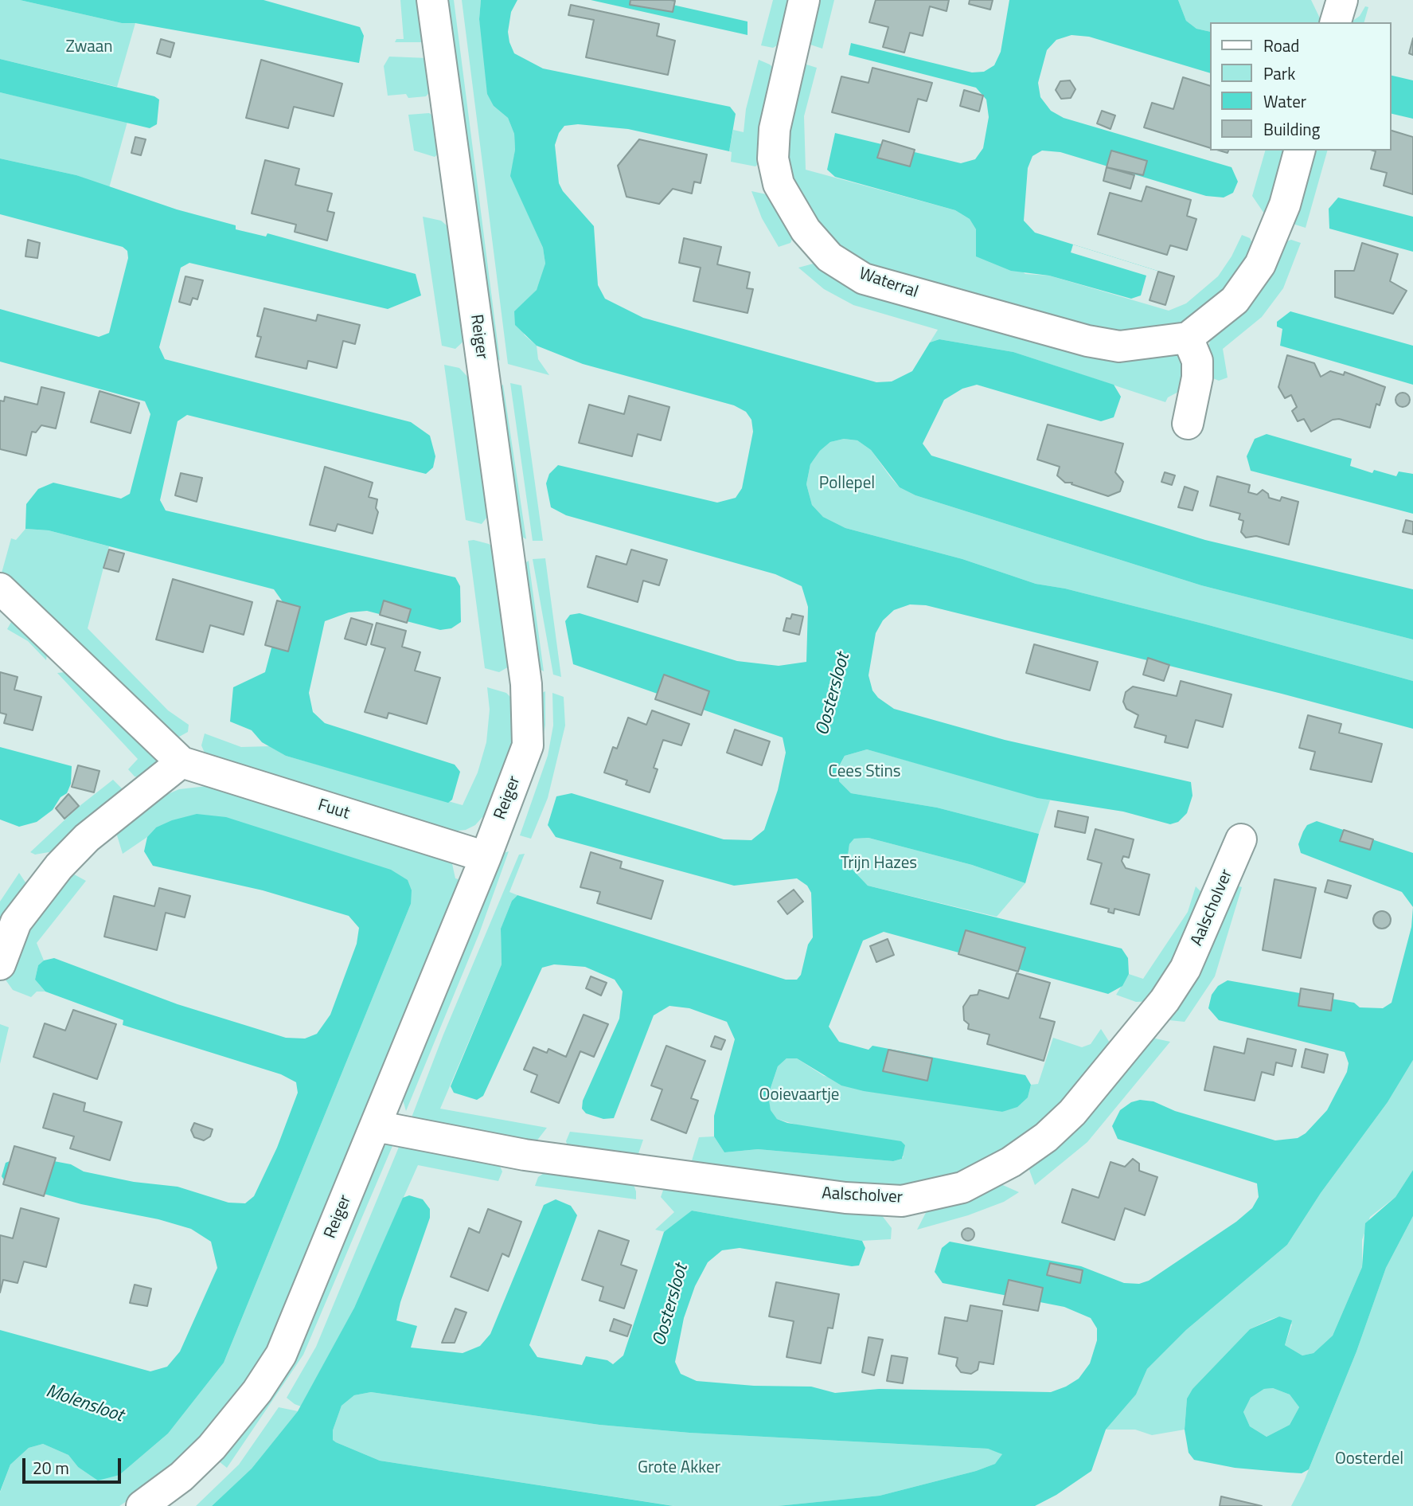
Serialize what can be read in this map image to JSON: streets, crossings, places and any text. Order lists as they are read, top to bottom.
{
  "streets": {
    "street": [
      "Waterral",
      "Reiger",
      "Fuut",
      "Aalscholver"
    ]
  },
  "crossings": [
    ["Reiger", "Fuut"],
    ["Reiger", "Aalscholver"]
  ],
  "water": ["Oostersloot", "Molensloot"],
  "parks": [
    "Zwaan",
    "Pollepel",
    "Cees Stins",
    "Trijn Hazes",
    "Ooievaartje",
    "Oosterdel",
    "Grote Akker"
  ],
  "legend": [
    "Road",
    "Park",
    "Water",
    "Building"
  ],
  "scale_bar": "20 m"
}
